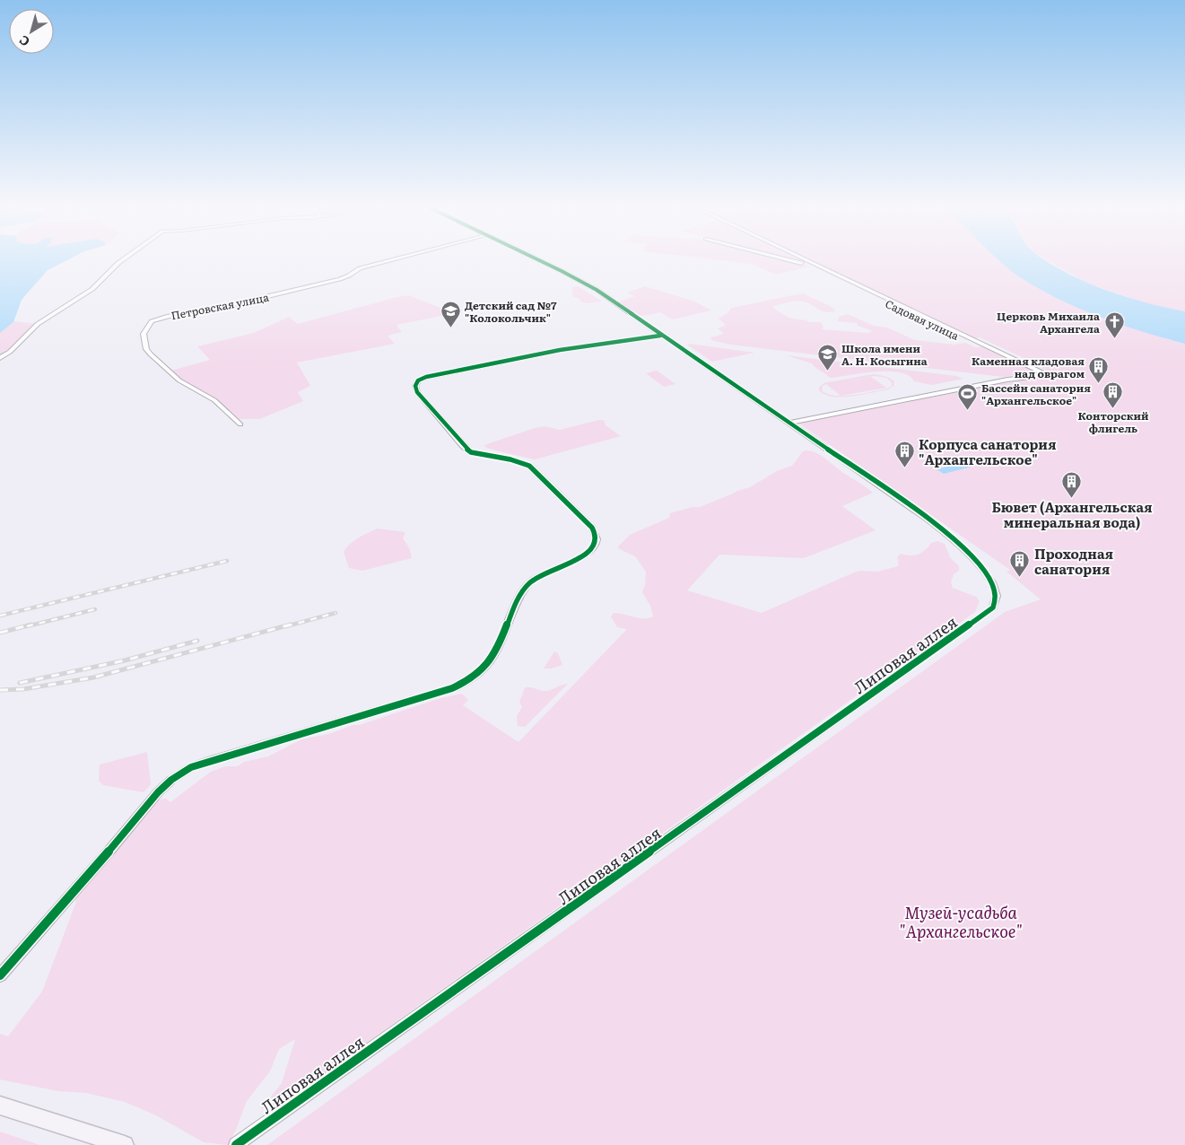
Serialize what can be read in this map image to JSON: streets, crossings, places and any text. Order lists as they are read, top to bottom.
{
  "streets": {
    "street": ["Петровская улица", "Садовая улица", "Липовая аллея"]
  },
  "parks": ["Музей-усадьба \"Архангельское\""],
  "places": {
    "school or university": ["Детский сад №7 \"Колокольчик\"", "Школа имени А. Н. Косыгина"],
    "church": ["Церковь Михаила Архангела"],
    "building": [
      "Каменная кладовая над оврагом",
      "Конторский флигель",
      "Корпуса санатория \"Архангельское\"",
      "Бювет (Архангельская минеральная вода)",
      "Проходная санатория"
    ],
    "sports": ["Бассейн санатория \"Архангельское\""]
  },
  "north": "bottom left"
}
